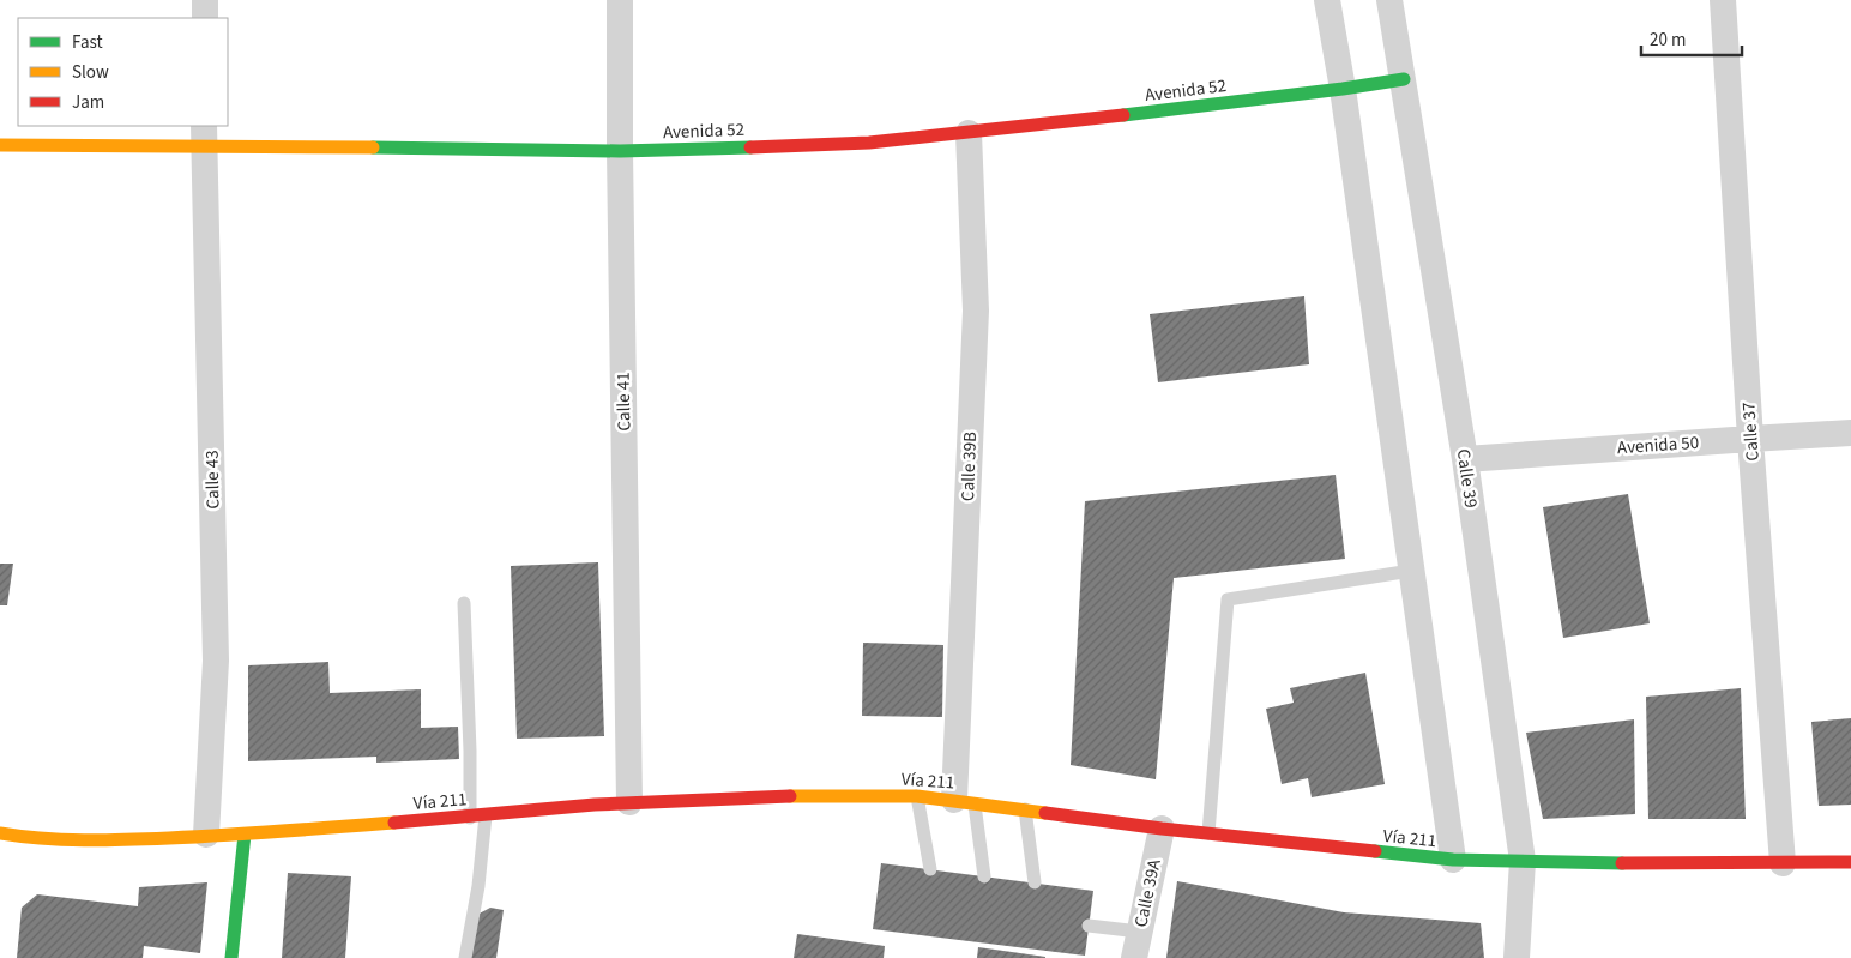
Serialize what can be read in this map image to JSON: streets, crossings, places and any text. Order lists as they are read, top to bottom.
{
  "streets": {
    "main road": ["Avenida 52", "Vía 211"],
    "street": [
      "Calle 41",
      "Calle 37",
      "Avenida 50",
      "Calle 39B",
      "Calle 39",
      "Calle 43",
      "Calle 39A"
    ]
  },
  "crossings": [
    ["Avenida 52", "Calle 41"],
    ["Avenida 52", "Calle 39B"],
    ["Avenida 52", "Calle 39"],
    ["Avenida 52", "Calle 43"],
    ["Calle 41", "Vía 211"],
    ["Calle 37", "Avenida 50"],
    ["Calle 37", "Vía 211"],
    ["Avenida 50", "Calle 39"],
    ["Calle 39B", "Vía 211"],
    ["Calle 39", "Vía 211"],
    ["Calle 43", "Vía 211"],
    ["Vía 211", "Calle 39A"]
  ],
  "legend": ["Fast", "Slow", "Jam"],
  "scale_bar": "20 m"
}
